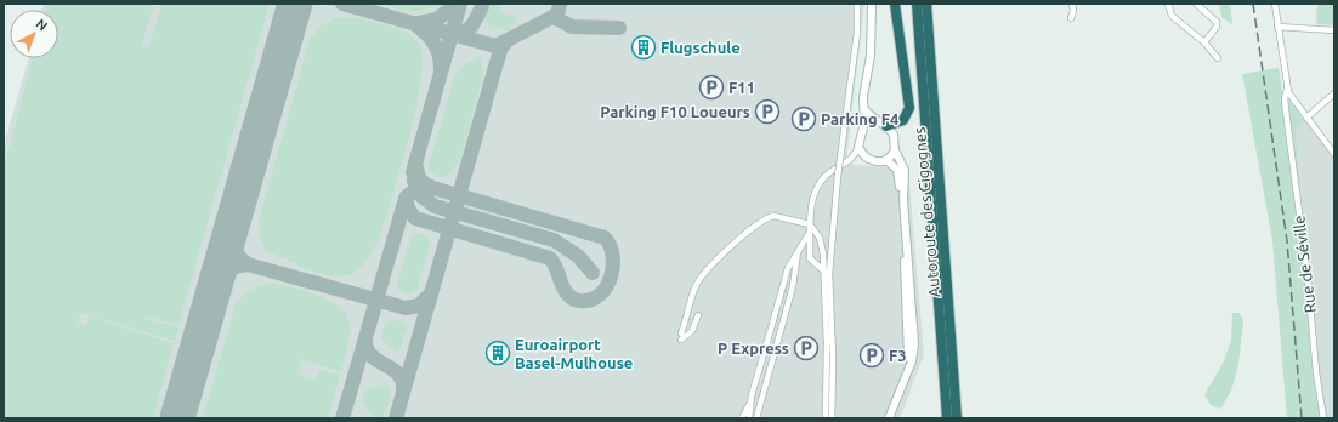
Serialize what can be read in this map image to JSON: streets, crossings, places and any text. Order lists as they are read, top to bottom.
{
  "streets": {
    "highway": ["Autoroute des Cigognes"],
    "street": ["Rue de Séville"]
  },
  "places": {
    "building": ["Flugschule", "Euroairport Basel-Mulhouse"],
    "parking": [
      "F11",
      "Parking F10 Loueurs",
      "Parking F4",
      "P Express",
      "F3"
    ]
  },
  "north": "top right"
}
